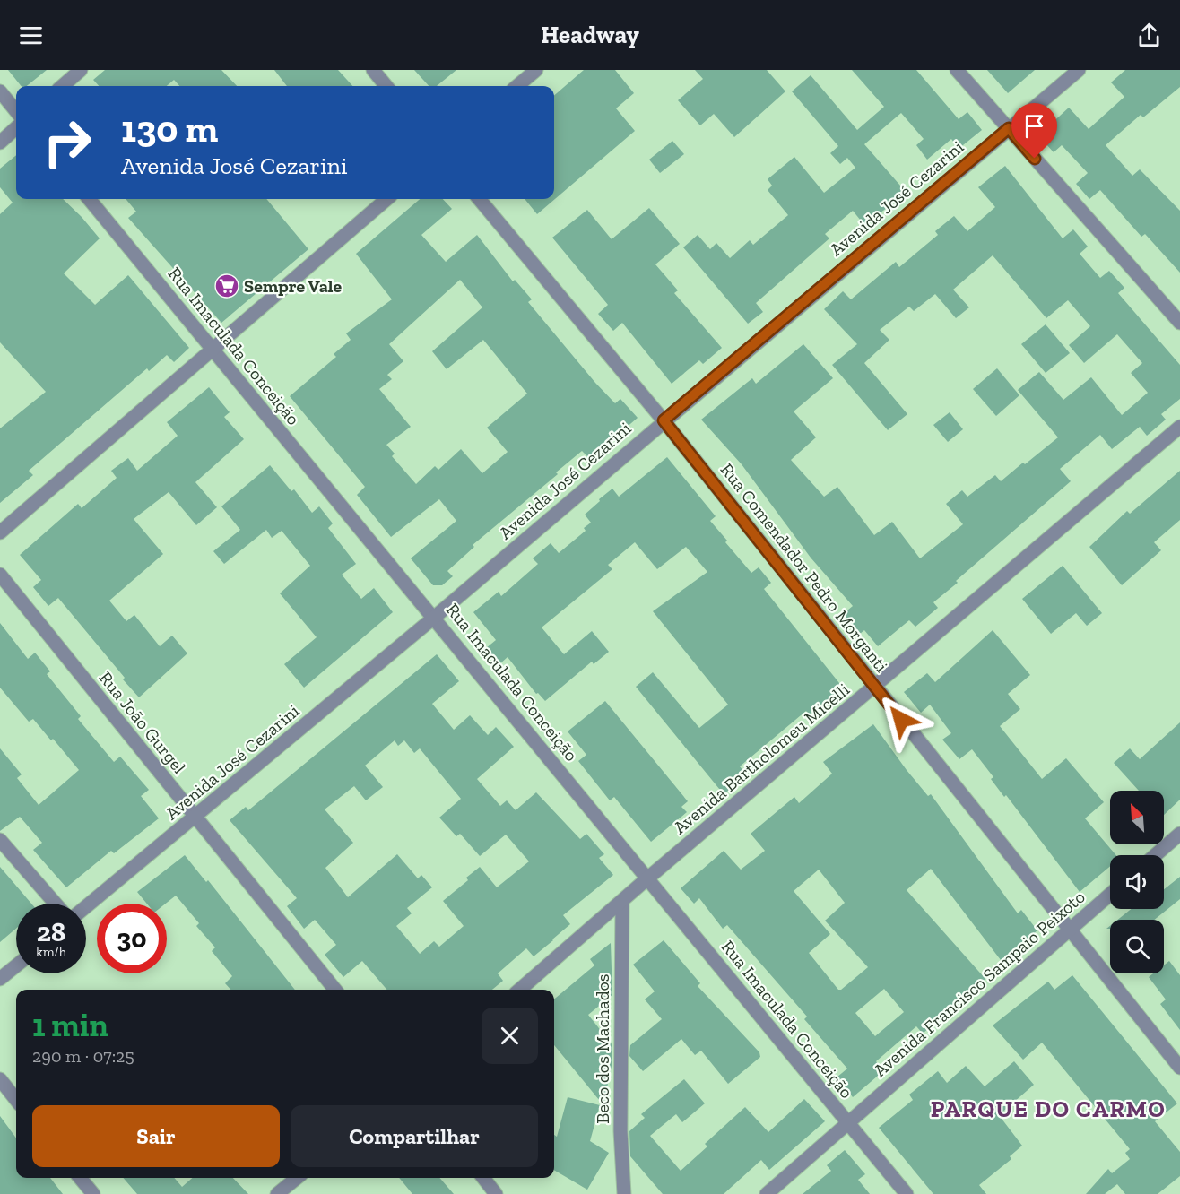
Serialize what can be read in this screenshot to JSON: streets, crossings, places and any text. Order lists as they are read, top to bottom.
{
  "streets": {
    "street": [
      "Avenida José Cezarini",
      "Rua Imaculada Conceição",
      "Rua Comendador Pedro Morganti",
      "Rua João Gurgel",
      "Avenida Bartholomeu Micelli",
      "Avenida Francisco Sampaio Peixoto",
      "Beco dos Machados"
    ]
  },
  "crossings": [
    ["Avenida José Cezarini", "Rua Imaculada Conceição"],
    ["Avenida José Cezarini", "Rua Comendador Pedro Morganti"],
    ["Avenida José Cezarini", "Rua João Gurgel"],
    ["Rua Imaculada Conceição", "Avenida Bartholomeu Micelli"],
    ["Rua Imaculada Conceição", "Avenida Francisco Sampaio Peixoto"],
    ["Rua Comendador Pedro Morganti", "Avenida Bartholomeu Micelli"],
    ["Rua Comendador Pedro Morganti", "Avenida Francisco Sampaio Peixoto"],
    ["Avenida Bartholomeu Micelli", "Beco dos Machados"]
  ],
  "districts": ["PARQUE DO CARMO"],
  "places": {
    "supermarket": ["Sempre Vale"]
  },
  "north": "top left",
  "page": {
    "header": "Headway",
    "turn": ["130 m", "Avenida José Cezarini"],
    "speed": "28 km/h",
    "limit": "30",
    "heading": ["1 min", "290 m · 07:25"],
    "buttons": ["Sair", "Compartilhar"]
  }
}
